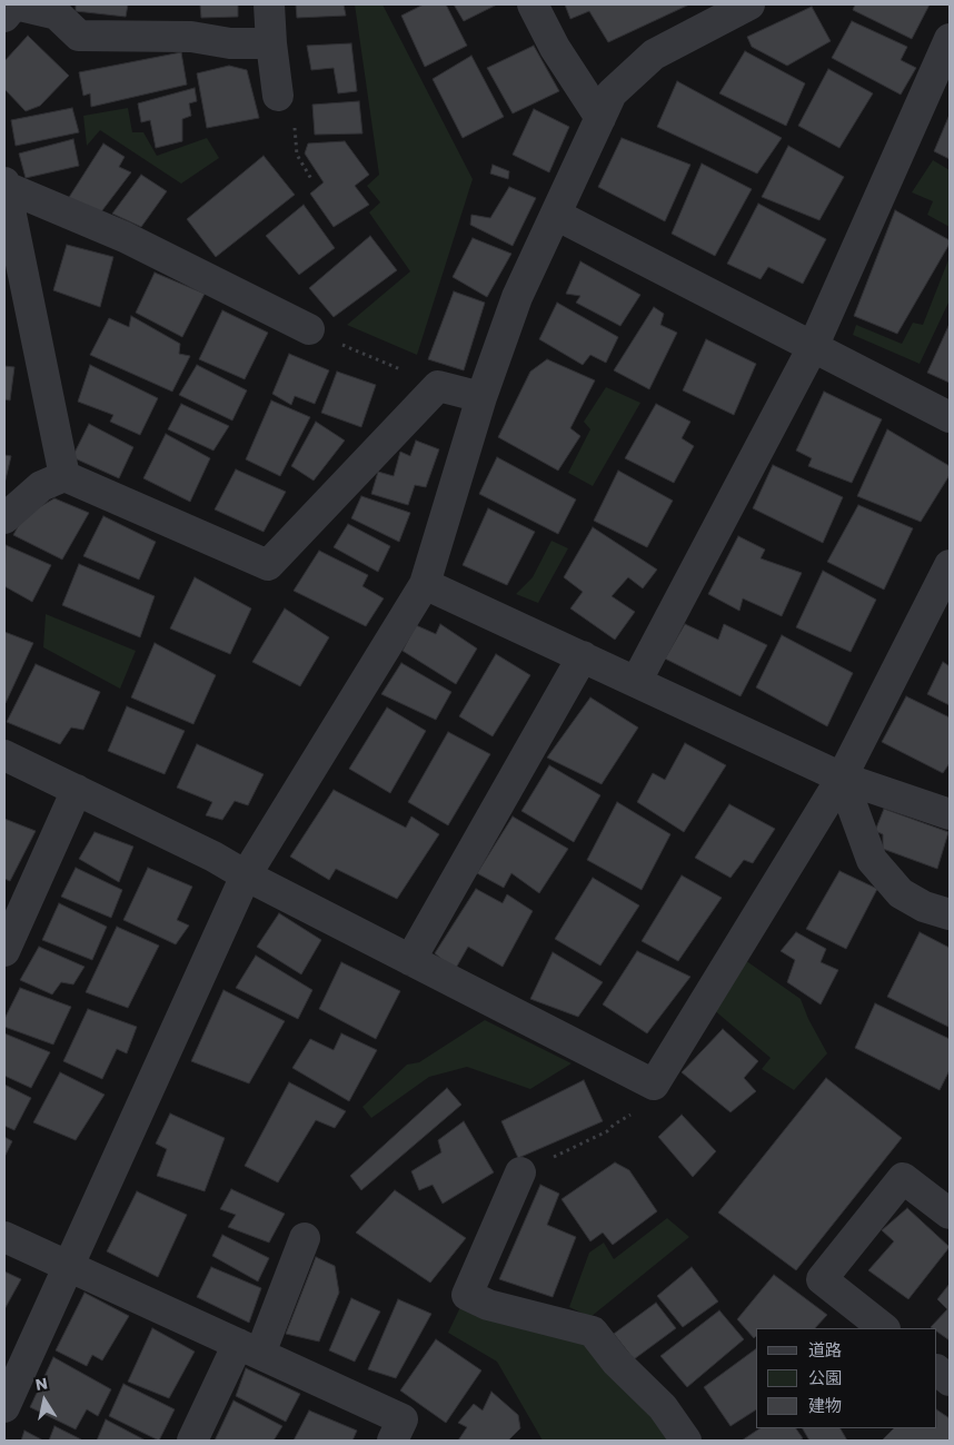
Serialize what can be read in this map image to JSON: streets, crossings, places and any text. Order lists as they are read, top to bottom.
{
  "legend": ["道路", "公園", "建物"],
  "north": "top"
}
